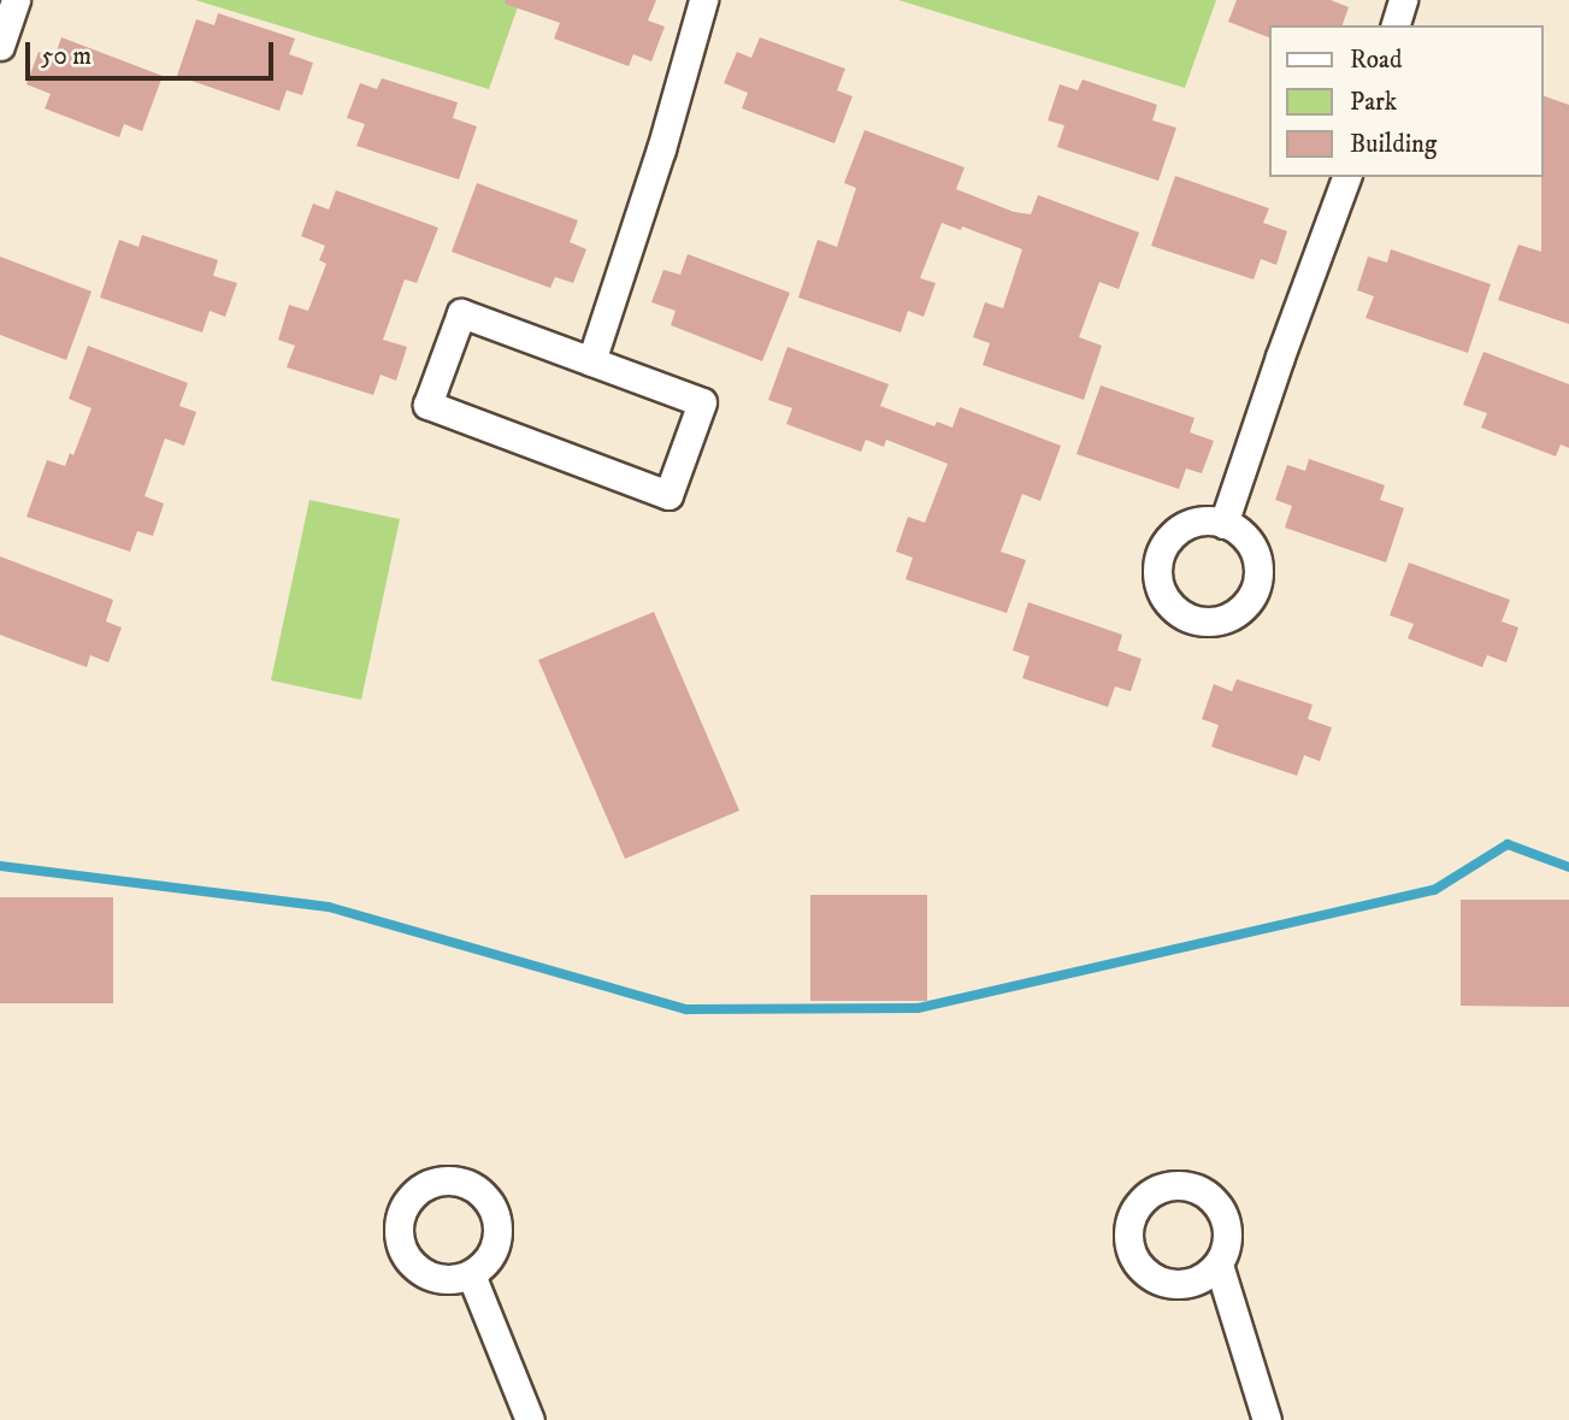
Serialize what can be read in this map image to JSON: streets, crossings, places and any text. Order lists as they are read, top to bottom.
{
  "legend": ["Road", "Park", "Building"],
  "scale_bar": "50 m"
}
